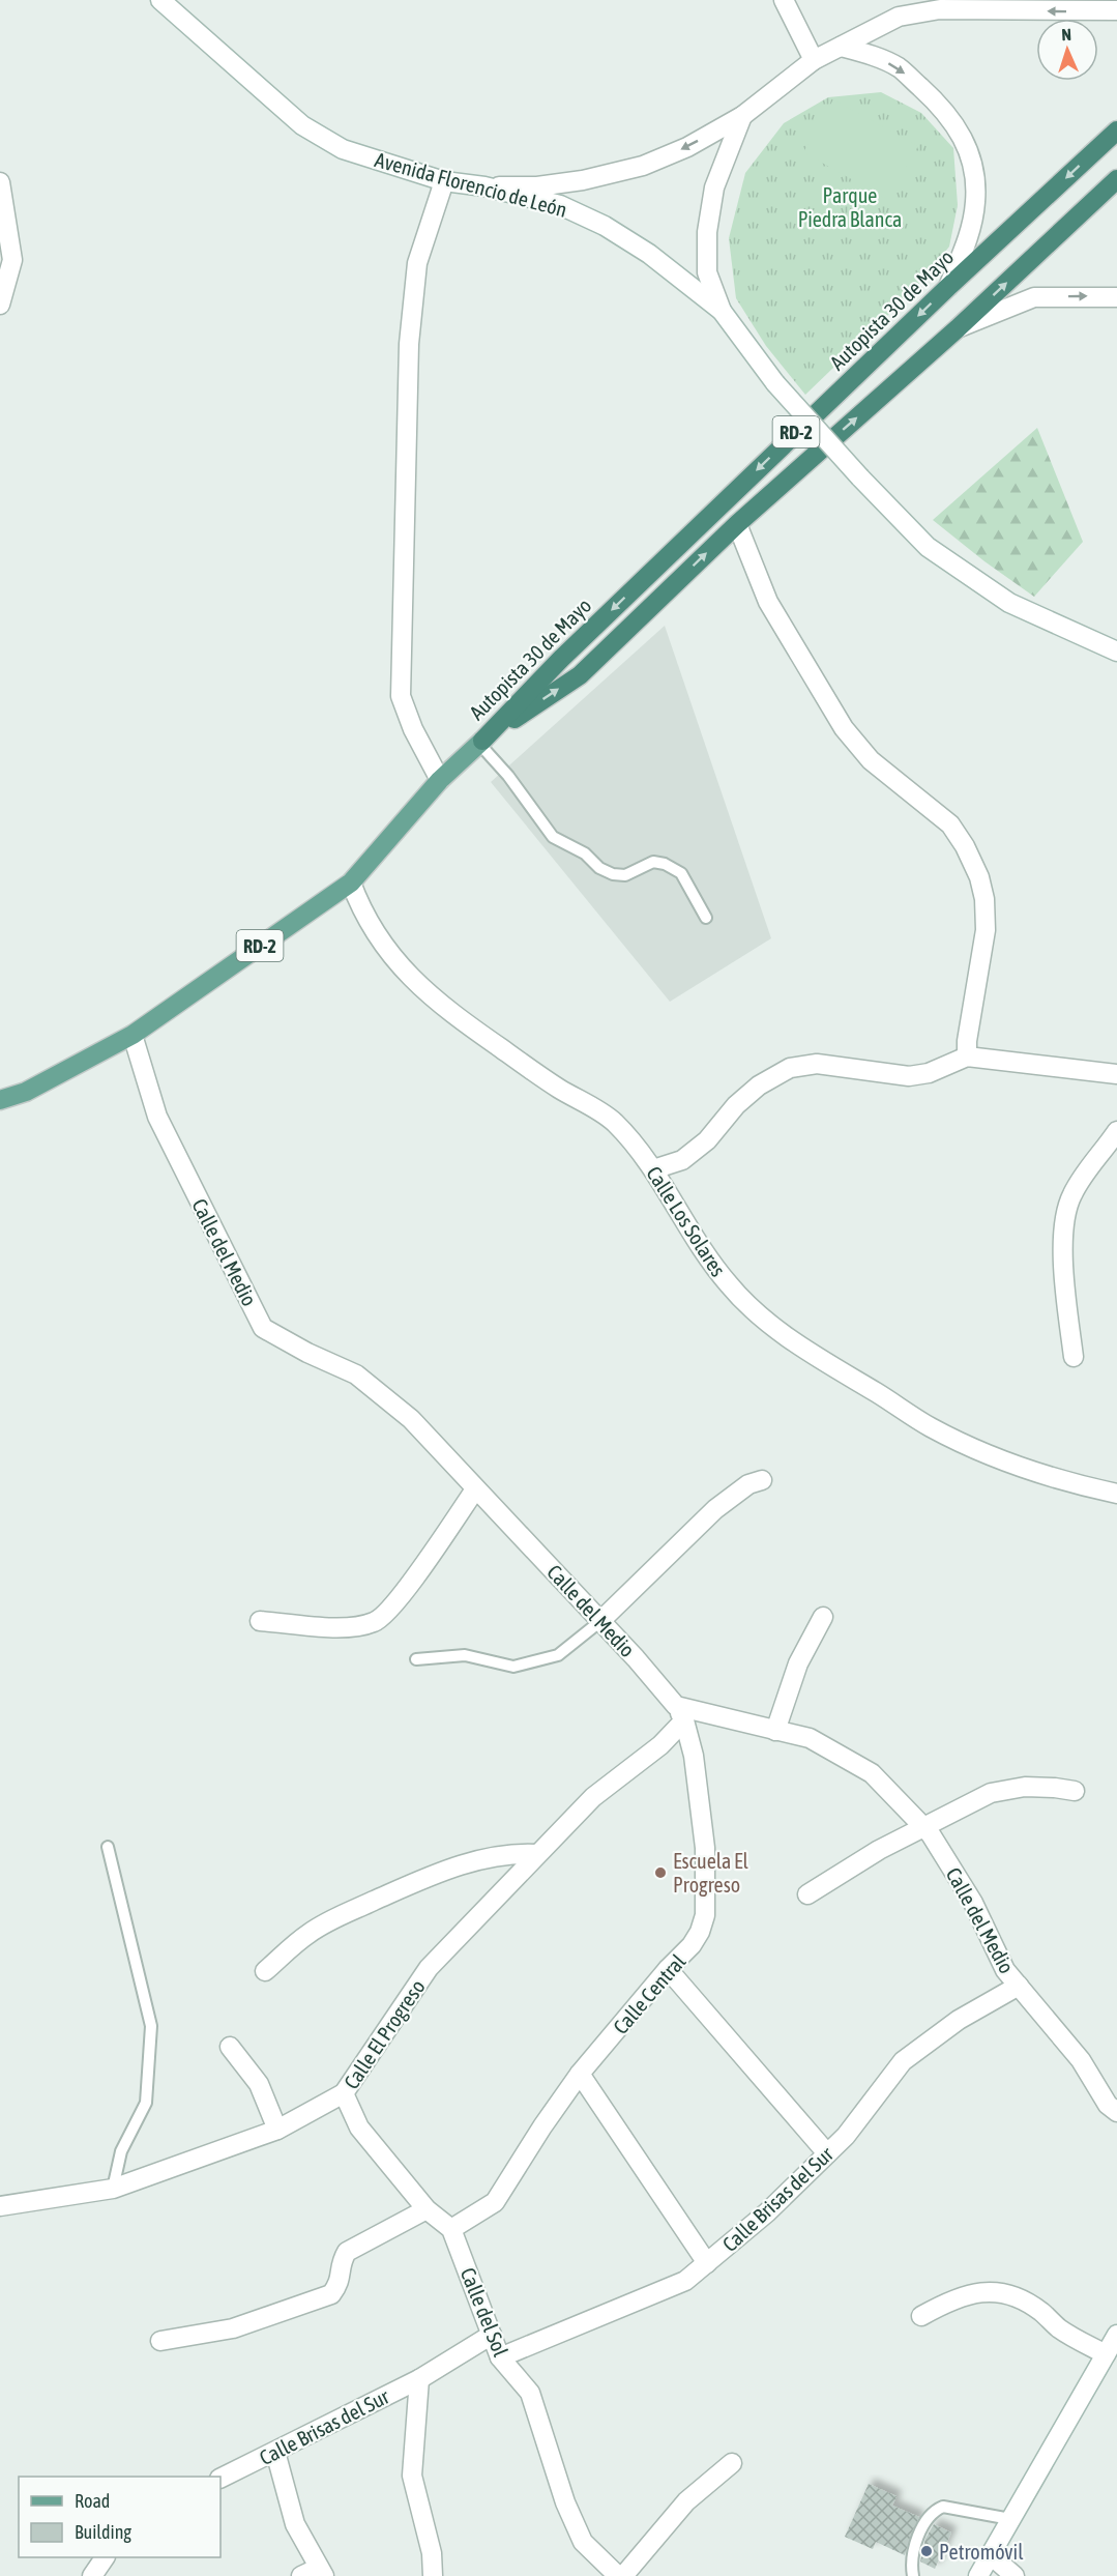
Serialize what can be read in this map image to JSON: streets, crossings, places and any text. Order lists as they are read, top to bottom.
{
  "streets": {
    "highway": ["Autopista 30 de Mayo", "RD-2"],
    "street": [
      "Avenida Florencio de León",
      "Calle Los Solares",
      "Calle del Medio",
      "Calle Central",
      "Calle El Progreso",
      "Calle Brisas del Sur",
      "Calle del Sol"
    ]
  },
  "crossings": [
    ["Autopista 30 de Mayo", "RD-2"],
    ["RD-2", "Calle Los Solares"],
    ["RD-2", "Calle del Medio"],
    ["Calle del Medio", "Calle Central"],
    ["Calle del Medio", "Calle El Progreso"],
    ["Calle del Medio", "Calle Brisas del Sur"],
    ["Calle Central", "Calle El Progreso"],
    ["Calle Central", "Calle del Sol"],
    ["Calle Brisas del Sur", "Calle del Sol"]
  ],
  "parks": ["Parque Piedra Blanca"],
  "places": ["Escuela El Progreso", "Petromóvil"],
  "legend": ["Road", "Building"],
  "north": "top"
}
